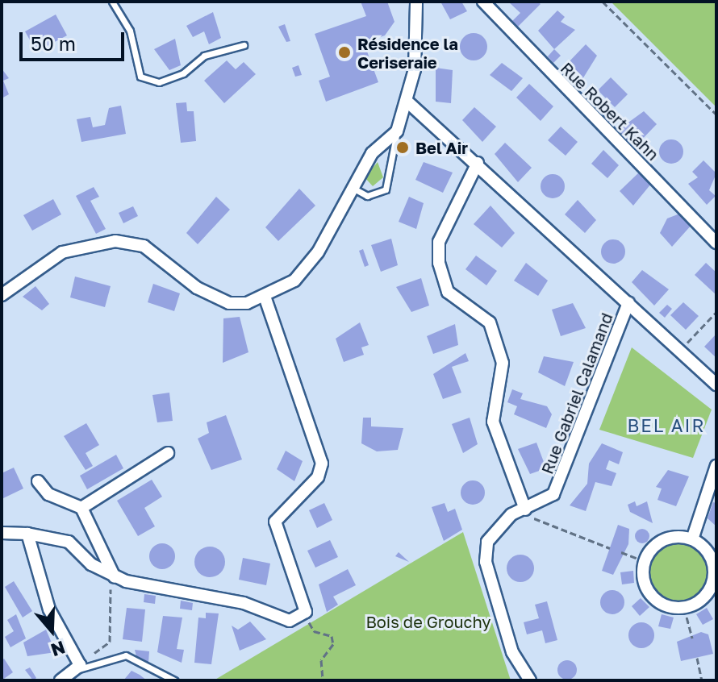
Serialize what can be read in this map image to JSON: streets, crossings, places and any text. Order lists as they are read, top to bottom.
{
  "streets": {
    "street": ["Rue Robert Kahn", "Rue Gabriel Calamand"]
  },
  "districts": ["BEL AIR"],
  "parks": ["Bois de Grouchy"],
  "places": ["Résidence la Ceriseraie", "Bel Air"],
  "scale_bar": "50 m",
  "north": "bottom"
}
